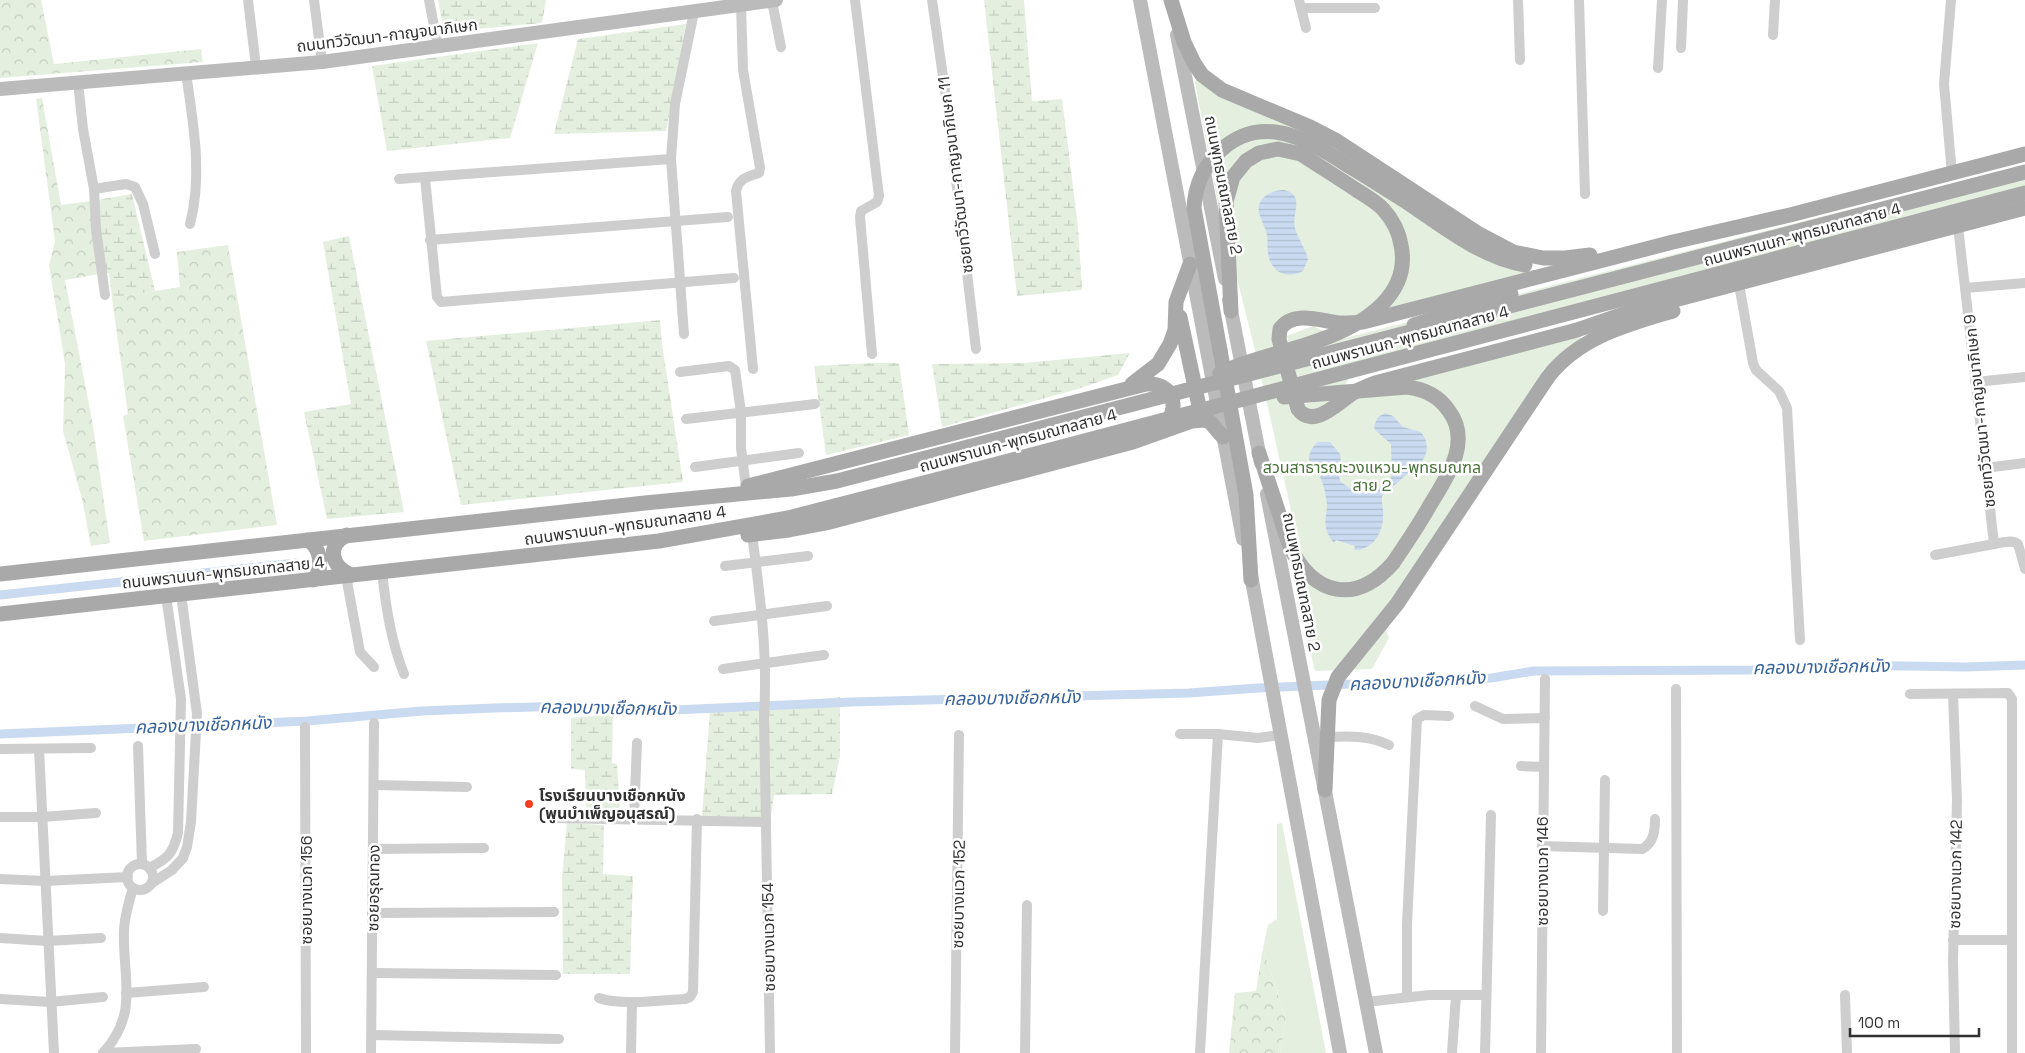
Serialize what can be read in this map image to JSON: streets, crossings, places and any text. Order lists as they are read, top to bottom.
{
  "streets": {
    "main road": ["ถนนทวีวัฒนา-กาญจนาภิเษก", "ถนนพุทธมณฑลสาย 2", "ถนนพรานนก-พุทธมณฑลสาย 4"],
    "street": [
      "ซอยทวีวัฒนา-กาญจนาภิเษก 11",
      "ซอยทวีวัฒนา-กาญจนาภิเษก 9",
      "ซอยบางแวก 146",
      "ซอยบางแวก 142",
      "ซอยอรุณทอง",
      "ซอยบางแวก 156",
      "ซอยบางแวก 152",
      "ซอยบางแวก 154"
    ]
  },
  "water": ["คลองบางเชือกหนัง"],
  "parks": ["สวนสาธารณะวงแหวน-พุทธมณฑล สาย 2"],
  "places": ["โรงเรียนบางเชือกหนัง (พูนบำเพ็ญอนุสรณ์)"],
  "scale_bar": "100 m"
}
